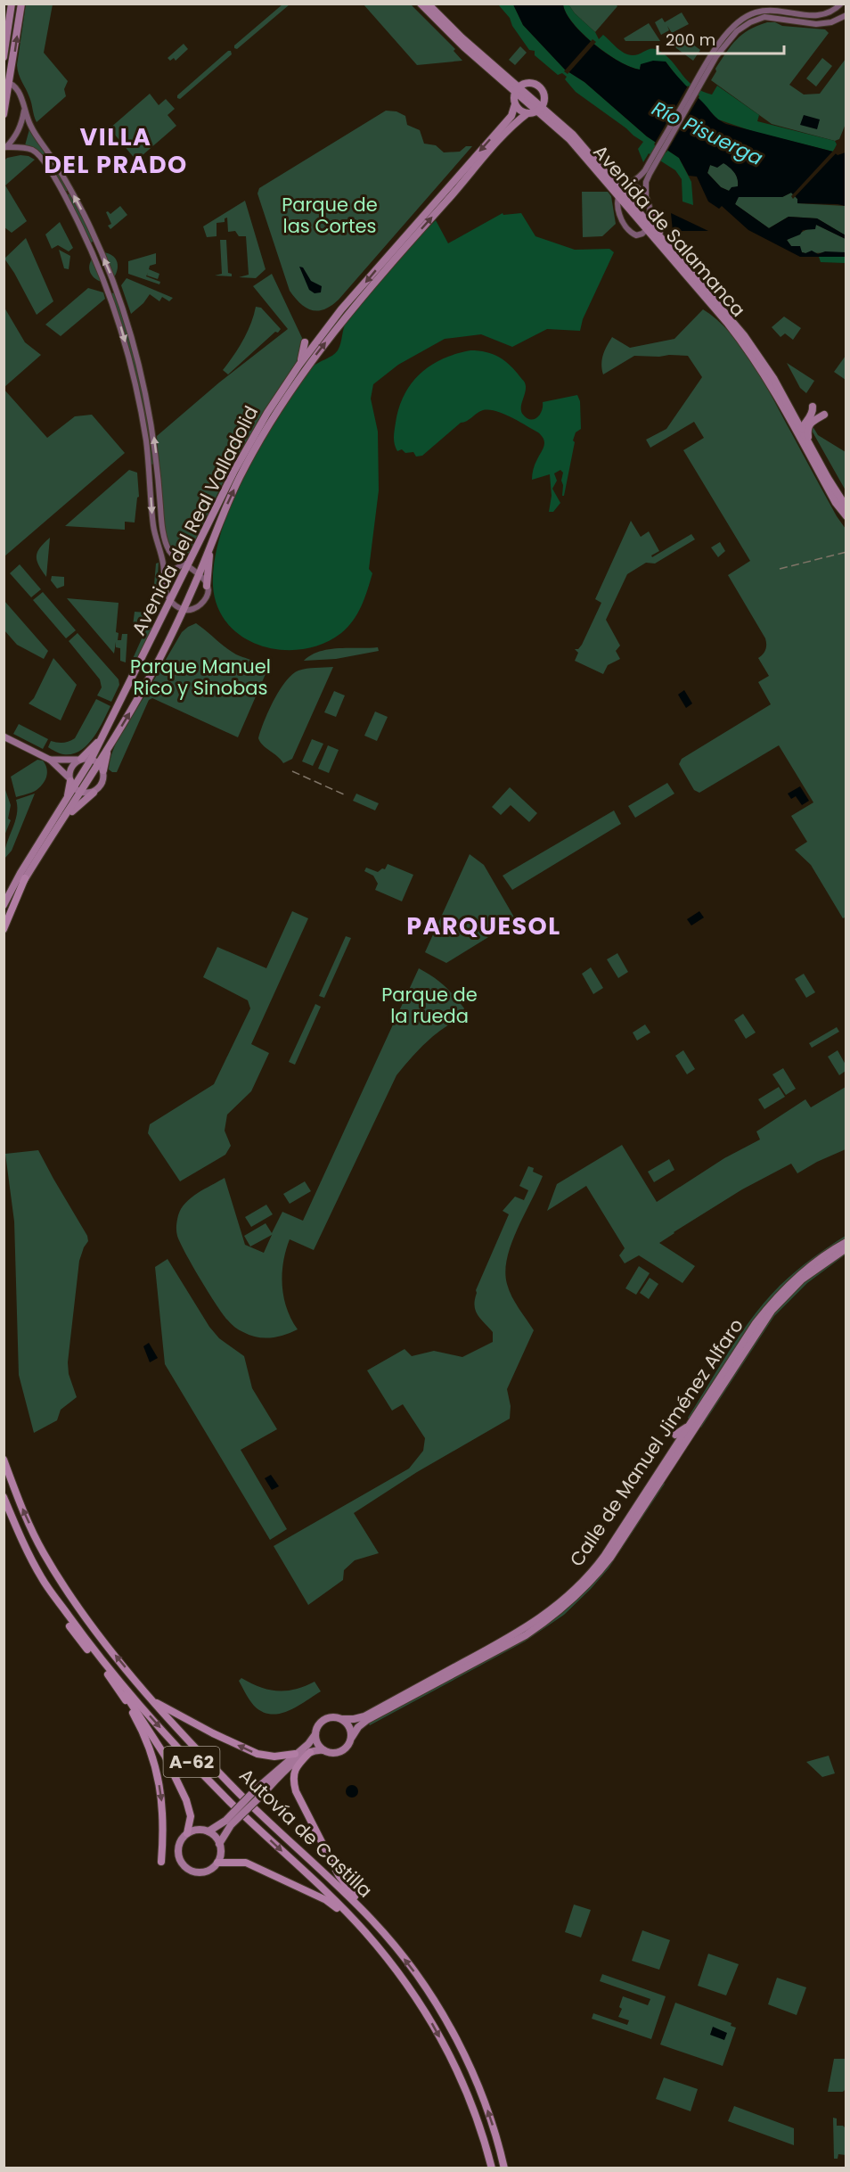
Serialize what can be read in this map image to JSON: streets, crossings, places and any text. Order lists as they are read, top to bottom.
{
  "streets": {
    "highway": [
      "Avenida de Salamanca",
      "Avenida del Real Valladolid",
      "Calle de Manuel Jiménez Alfaro",
      "A-62",
      "Autovía de Castilla"
    ]
  },
  "crossings": [
    ["Avenida de Salamanca", "Avenida del Real Valladolid"]
  ],
  "districts": ["VILLA DEL PRADO", "PARQUESOL"],
  "water": ["Río Pisuerga"],
  "parks": ["Parque de las Cortes", "Parque Manuel Rico y Sinobas", "Parque de la rueda"],
  "scale_bar": "200 m"
}
